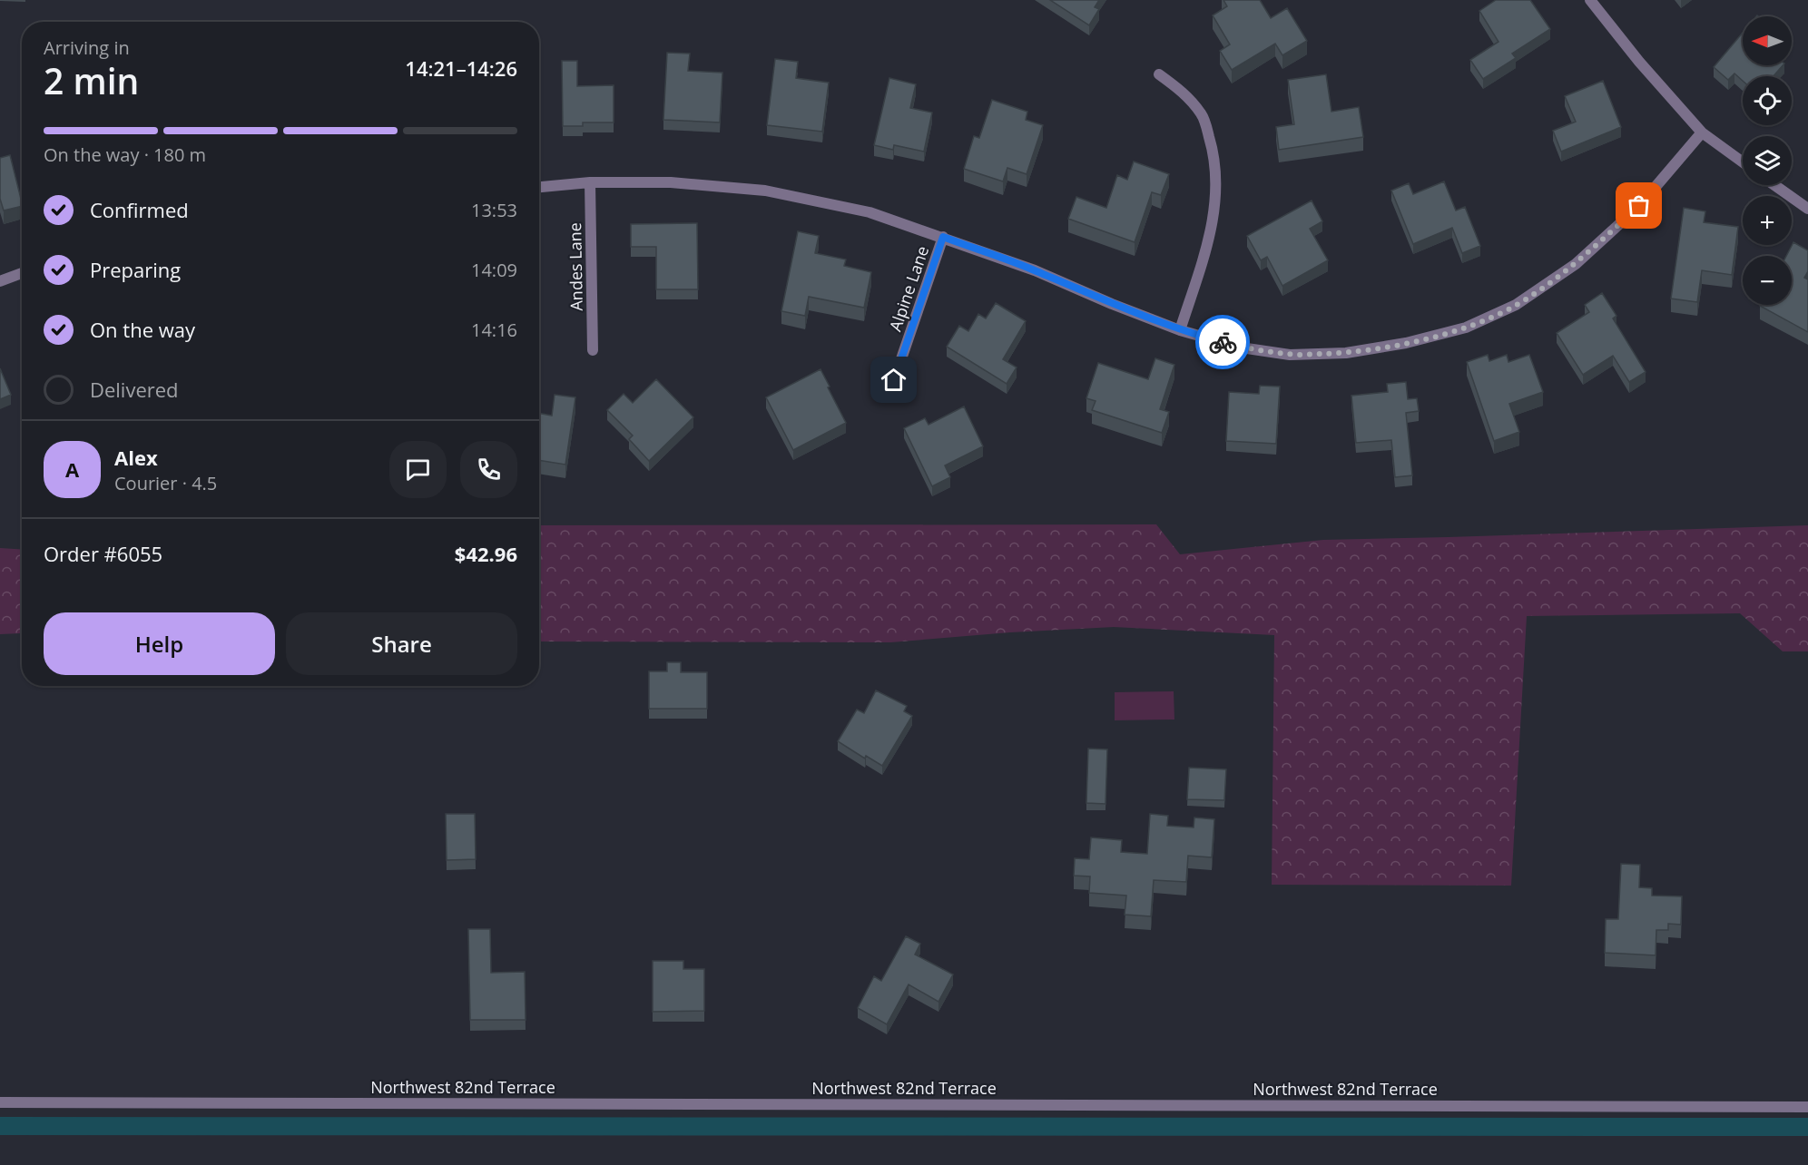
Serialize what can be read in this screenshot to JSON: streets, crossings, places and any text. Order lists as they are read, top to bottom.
{
  "streets": {
    "street": ["Andes Lane", "Alpine Lane", "Northwest 82nd Terrace"]
  },
  "north": "left",
  "page": {
    "map_buttons": ["+", "−"],
    "heading": ["2 min", "Arriving in", "14:21–14:26"],
    "panel": [
      "Alex",
      "Courier · 4.5",
      "Order #6055",
      "$42.96"
    ],
    "bar": "On the way · 180 m",
    "list": [
      ["Confirmed", "13:53"],
      ["Preparing", "14:09"],
      ["On the way", "14:16"],
      "Delivered"
    ],
    "round": "A",
    "buttons": ["Help", "Share"]
  }
}
